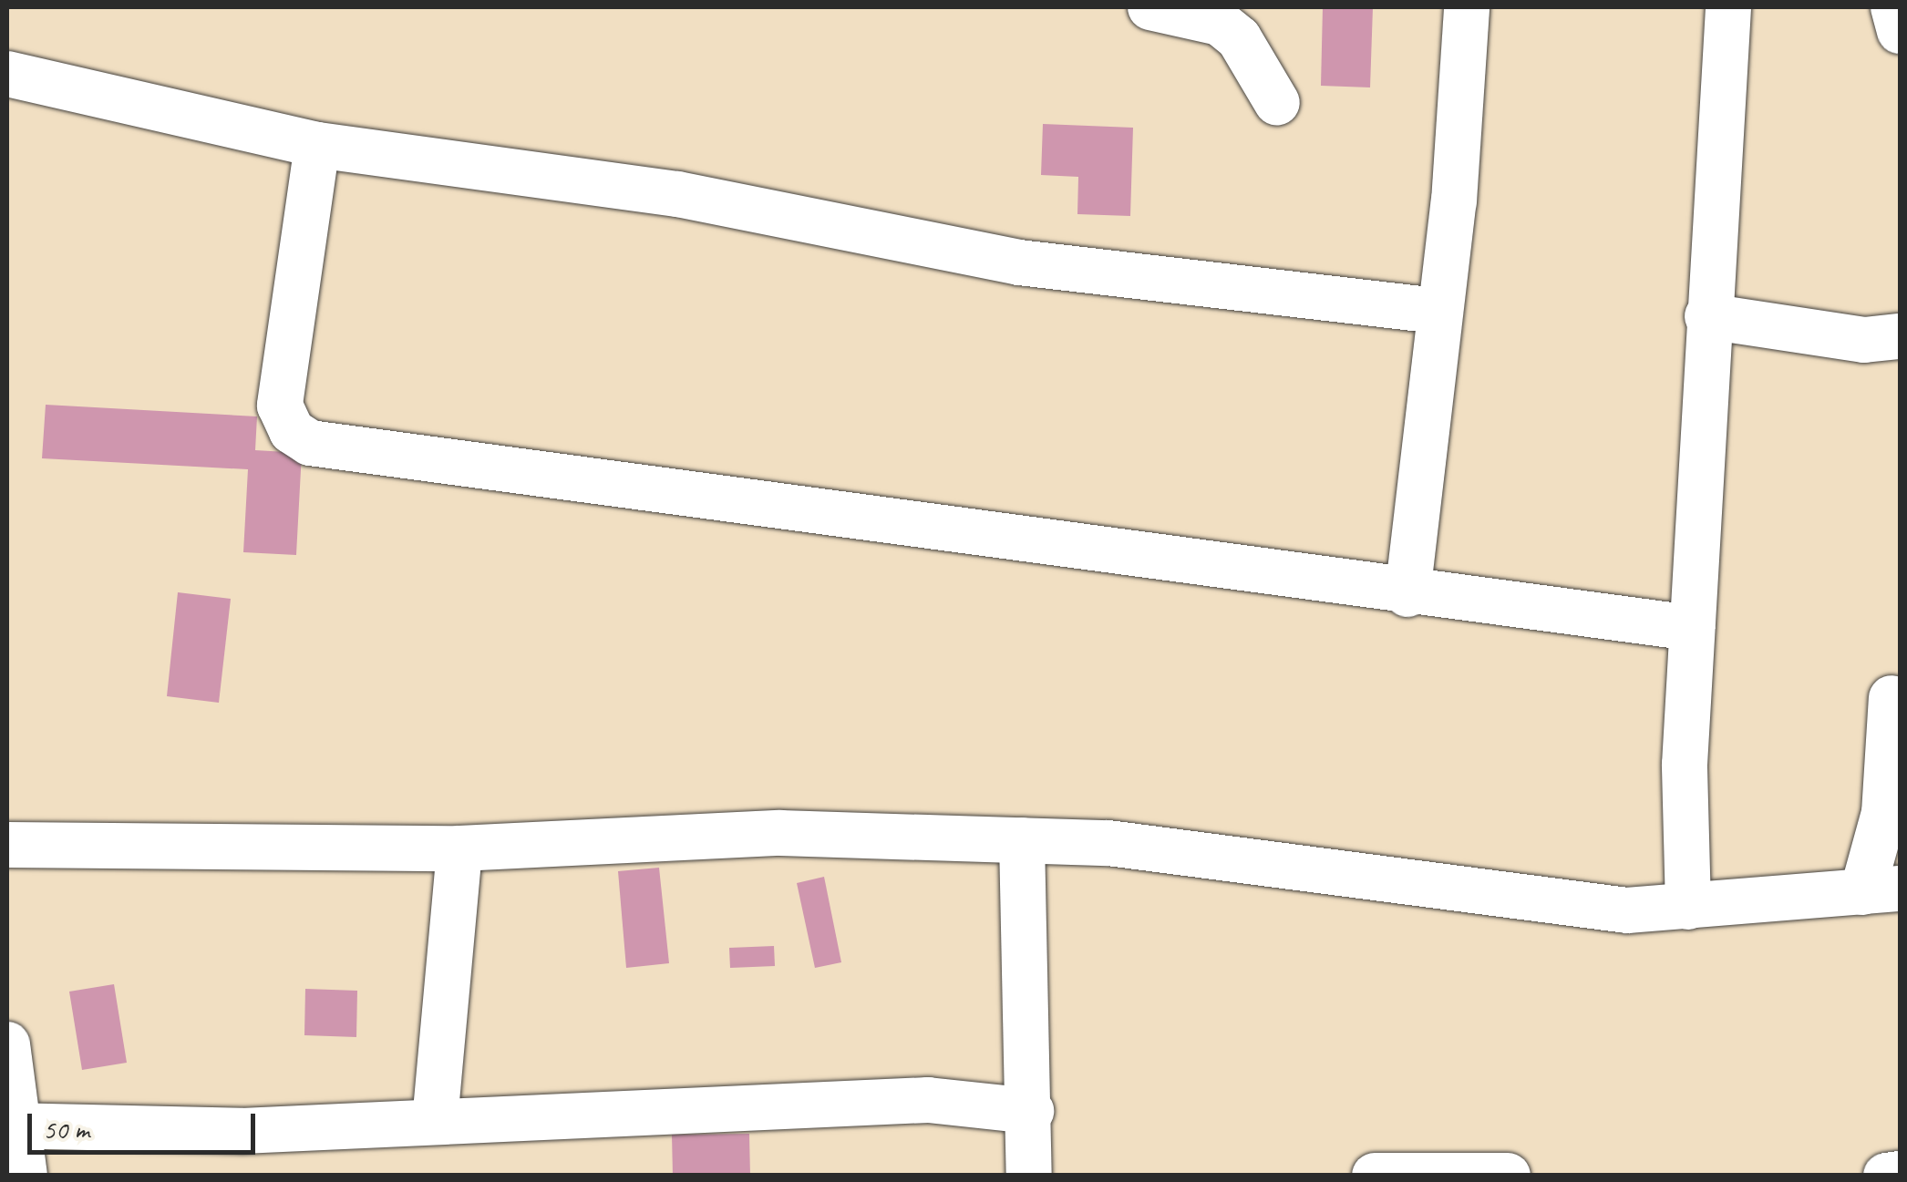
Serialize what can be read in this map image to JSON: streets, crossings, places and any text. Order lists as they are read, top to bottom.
{
  "scale_bar": "50 m"
}
